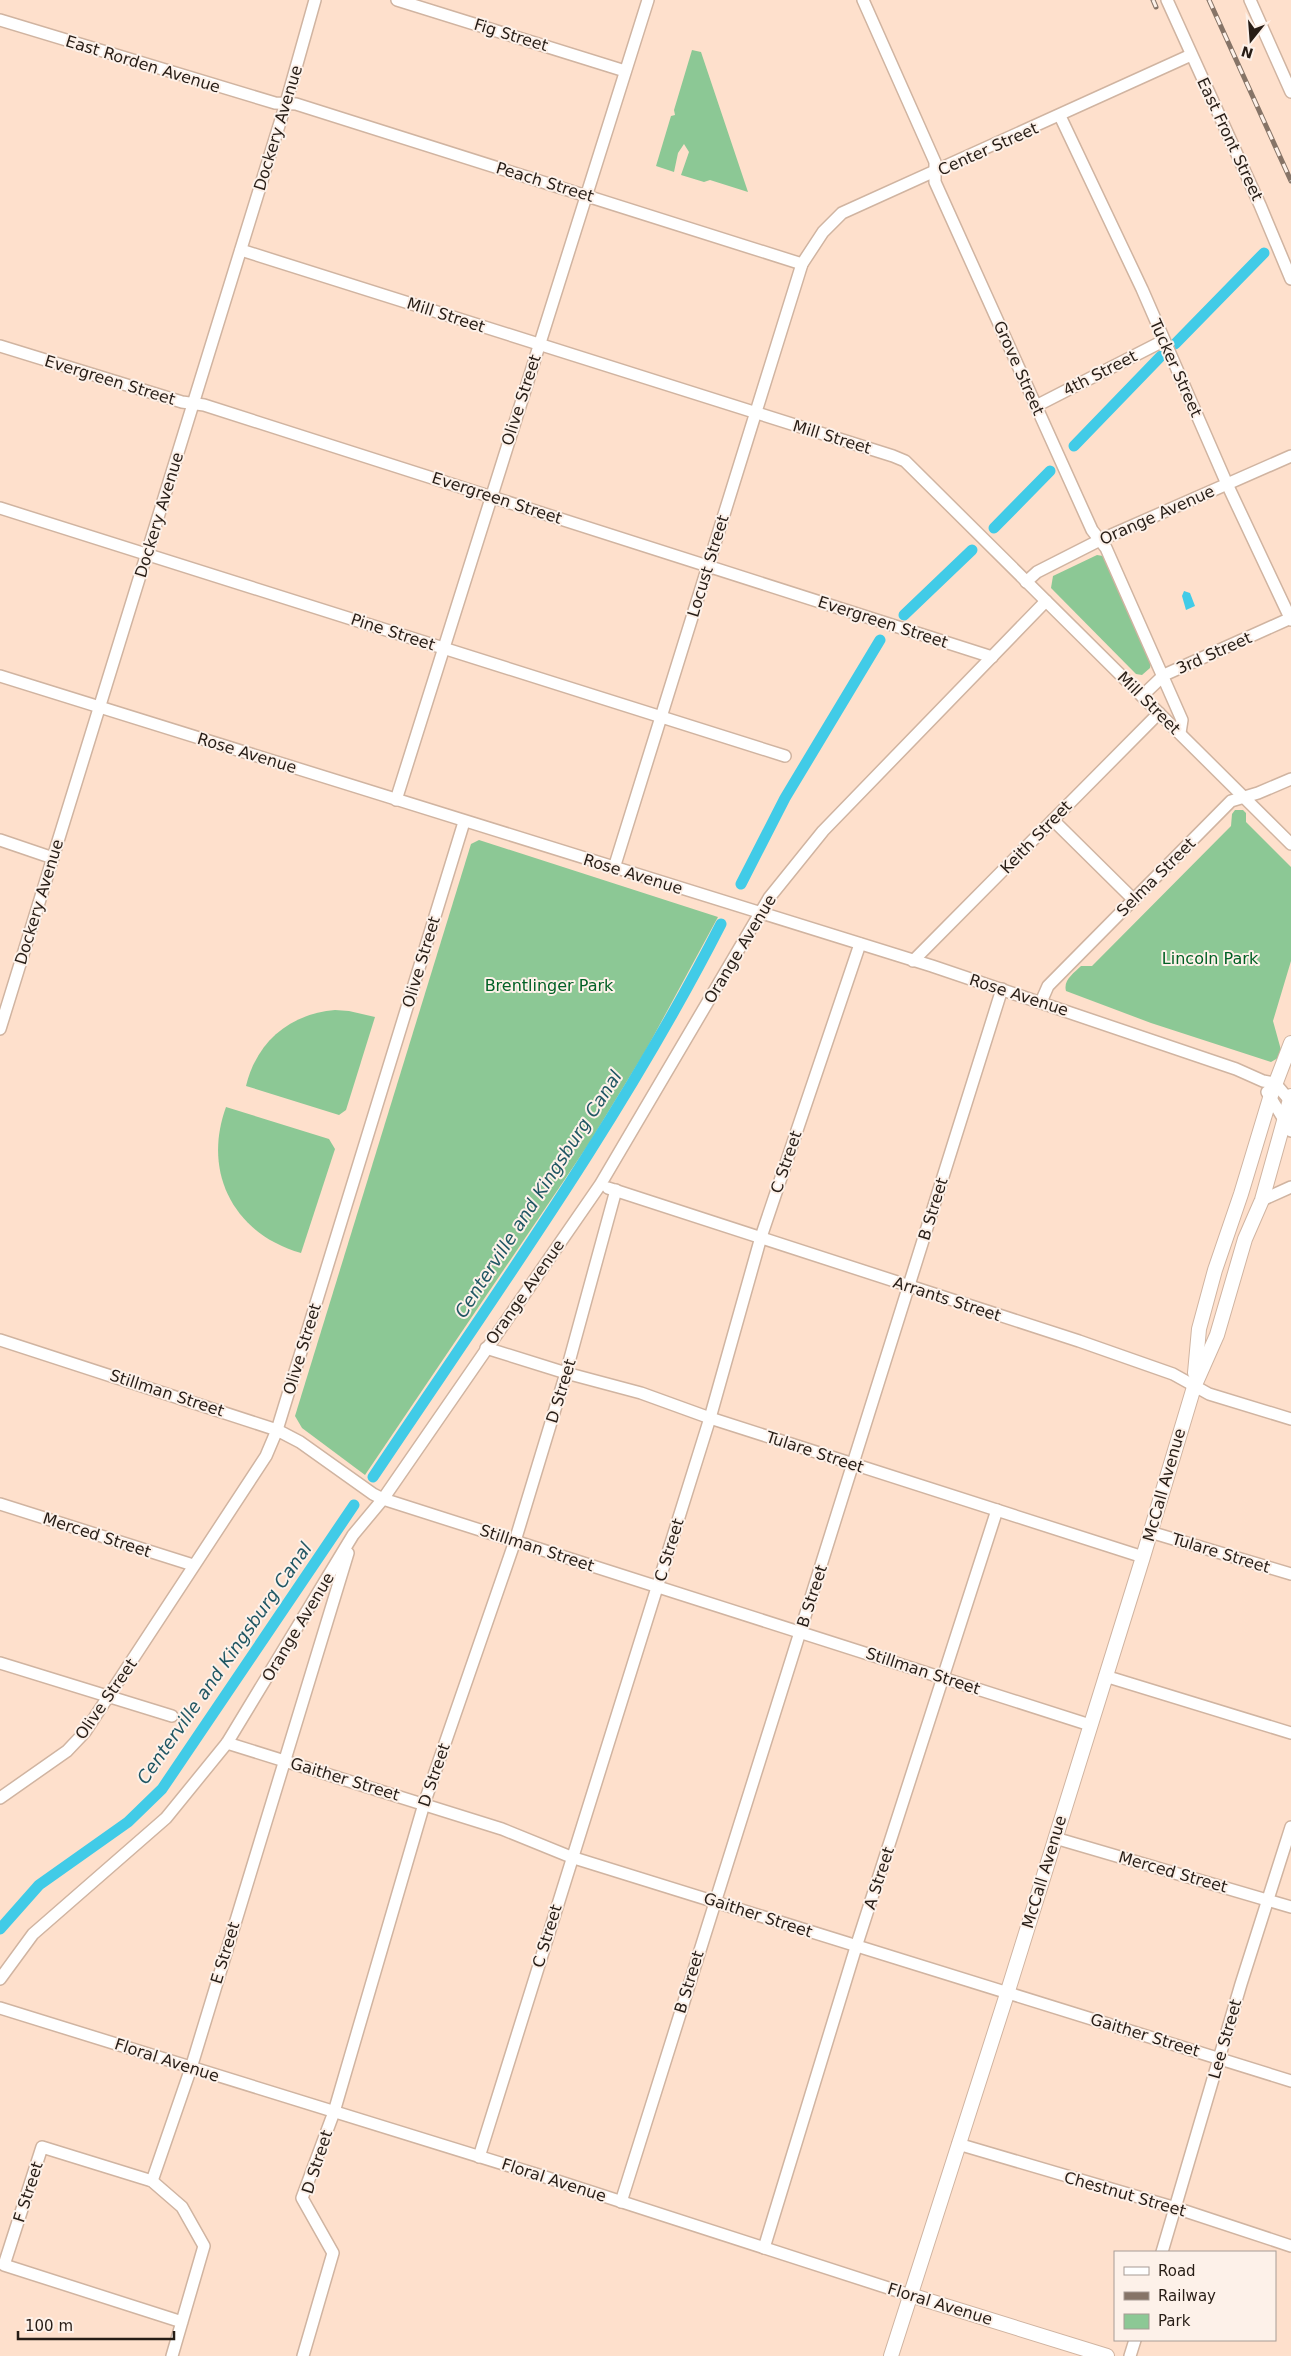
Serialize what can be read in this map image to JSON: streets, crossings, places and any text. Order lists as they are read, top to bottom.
{
  "streets": {
    "main road": ["McCall Avenue", "Floral Avenue"],
    "street": [
      "Fig Street",
      "East Rorden Avenue",
      "Dockery Avenue",
      "East Front Street",
      "Center Street",
      "Peach Street",
      "Mill Street",
      "Grove Street",
      "Tucker Street",
      "4th Street",
      "Evergreen Street",
      "Olive Street",
      "Orange Avenue",
      "Locust Street",
      "Pine Street",
      "3rd Street",
      "Rose Avenue",
      "Keith Street",
      "Selma Street",
      "C Street",
      "B Street",
      "Arrants Street",
      "D Street",
      "Stillman Street",
      "Tulare Street",
      "Merced Street",
      "Gaither Street",
      "A Street",
      "E Street",
      "Lee Street",
      "F Street",
      "Chestnut Street"
    ]
  },
  "crossings": [
    ["Fig Street", "Olive Street"],
    ["East Rorden Avenue", "Dockery Avenue"],
    ["East Rorden Avenue", "Peach Street"],
    ["Dockery Avenue", "Peach Street"],
    ["Dockery Avenue", "Mill Street"],
    ["Dockery Avenue", "Evergreen Street"],
    ["Dockery Avenue", "Pine Street"],
    ["Dockery Avenue", "Rose Avenue"],
    ["East Front Street", "Center Street"],
    ["Center Street", "Peach Street"],
    ["Center Street", "Grove Street"],
    ["Center Street", "Tucker Street"],
    ["Center Street", "Locust Street"],
    ["Peach Street", "Olive Street"],
    ["Peach Street", "Locust Street"],
    ["Mill Street", "Grove Street"],
    ["Mill Street", "Olive Street"],
    ["Mill Street", "Orange Avenue"],
    ["Mill Street", "Locust Street"],
    ["Mill Street", "3rd Street"],
    ["Mill Street", "Keith Street"],
    ["Mill Street", "Selma Street"],
    ["Grove Street", "4th Street"],
    ["Grove Street", "Orange Avenue"],
    ["Grove Street", "3rd Street"],
    ["Tucker Street", "4th Street"],
    ["Tucker Street", "Orange Avenue"],
    ["Tucker Street", "3rd Street"],
    ["Evergreen Street", "Olive Street"],
    ["Evergreen Street", "Orange Avenue"],
    ["Evergreen Street", "Locust Street"],
    ["Olive Street", "Pine Street"],
    ["Olive Street", "Rose Avenue"],
    ["Olive Street", "Stillman Street"],
    ["Olive Street", "Merced Street"],
    ["Orange Avenue", "Rose Avenue"],
    ["Orange Avenue", "Arrants Street"],
    ["Orange Avenue", "Stillman Street"],
    ["Orange Avenue", "Tulare Street"],
    ["Orange Avenue", "Gaither Street"],
    ["Orange Avenue", "E Street"],
    ["Locust Street", "Pine Street"],
    ["Locust Street", "Rose Avenue"],
    ["Rose Avenue", "Keith Street"],
    ["Rose Avenue", "Selma Street"],
    ["Rose Avenue", "C Street"],
    ["Rose Avenue", "B Street"],
    ["Rose Avenue", "McCall Avenue"],
    ["C Street", "Arrants Street"],
    ["C Street", "Stillman Street"],
    ["C Street", "Tulare Street"],
    ["C Street", "Gaither Street"],
    ["C Street", "Floral Avenue"],
    ["B Street", "Arrants Street"],
    ["B Street", "Stillman Street"],
    ["B Street", "Tulare Street"],
    ["B Street", "Gaither Street"],
    ["B Street", "Floral Avenue"],
    ["Arrants Street", "D Street"],
    ["Arrants Street", "McCall Avenue"],
    ["D Street", "Stillman Street"],
    ["D Street", "Tulare Street"],
    ["D Street", "Gaither Street"],
    ["D Street", "Floral Avenue"],
    ["Stillman Street", "McCall Avenue"],
    ["Stillman Street", "A Street"],
    ["Tulare Street", "McCall Avenue"],
    ["Tulare Street", "A Street"],
    ["McCall Avenue", "Merced Street"],
    ["McCall Avenue", "Gaither Street"],
    ["McCall Avenue", "Floral Avenue"],
    ["McCall Avenue", "Chestnut Street"],
    ["Merced Street", "Lee Street"],
    ["Gaither Street", "A Street"],
    ["Gaither Street", "E Street"],
    ["Gaither Street", "Lee Street"],
    ["A Street", "Floral Avenue"],
    ["E Street", "Floral Avenue"],
    ["E Street", "F Street"],
    ["Lee Street", "Chestnut Street"]
  ],
  "water": ["Centerville and Kingsburg Canal"],
  "parks": ["Lincoln Park", "Brentlinger Park"],
  "legend": ["Road", "Railway", "Park"],
  "scale_bar": "100 m",
  "north": "bottom"
}
